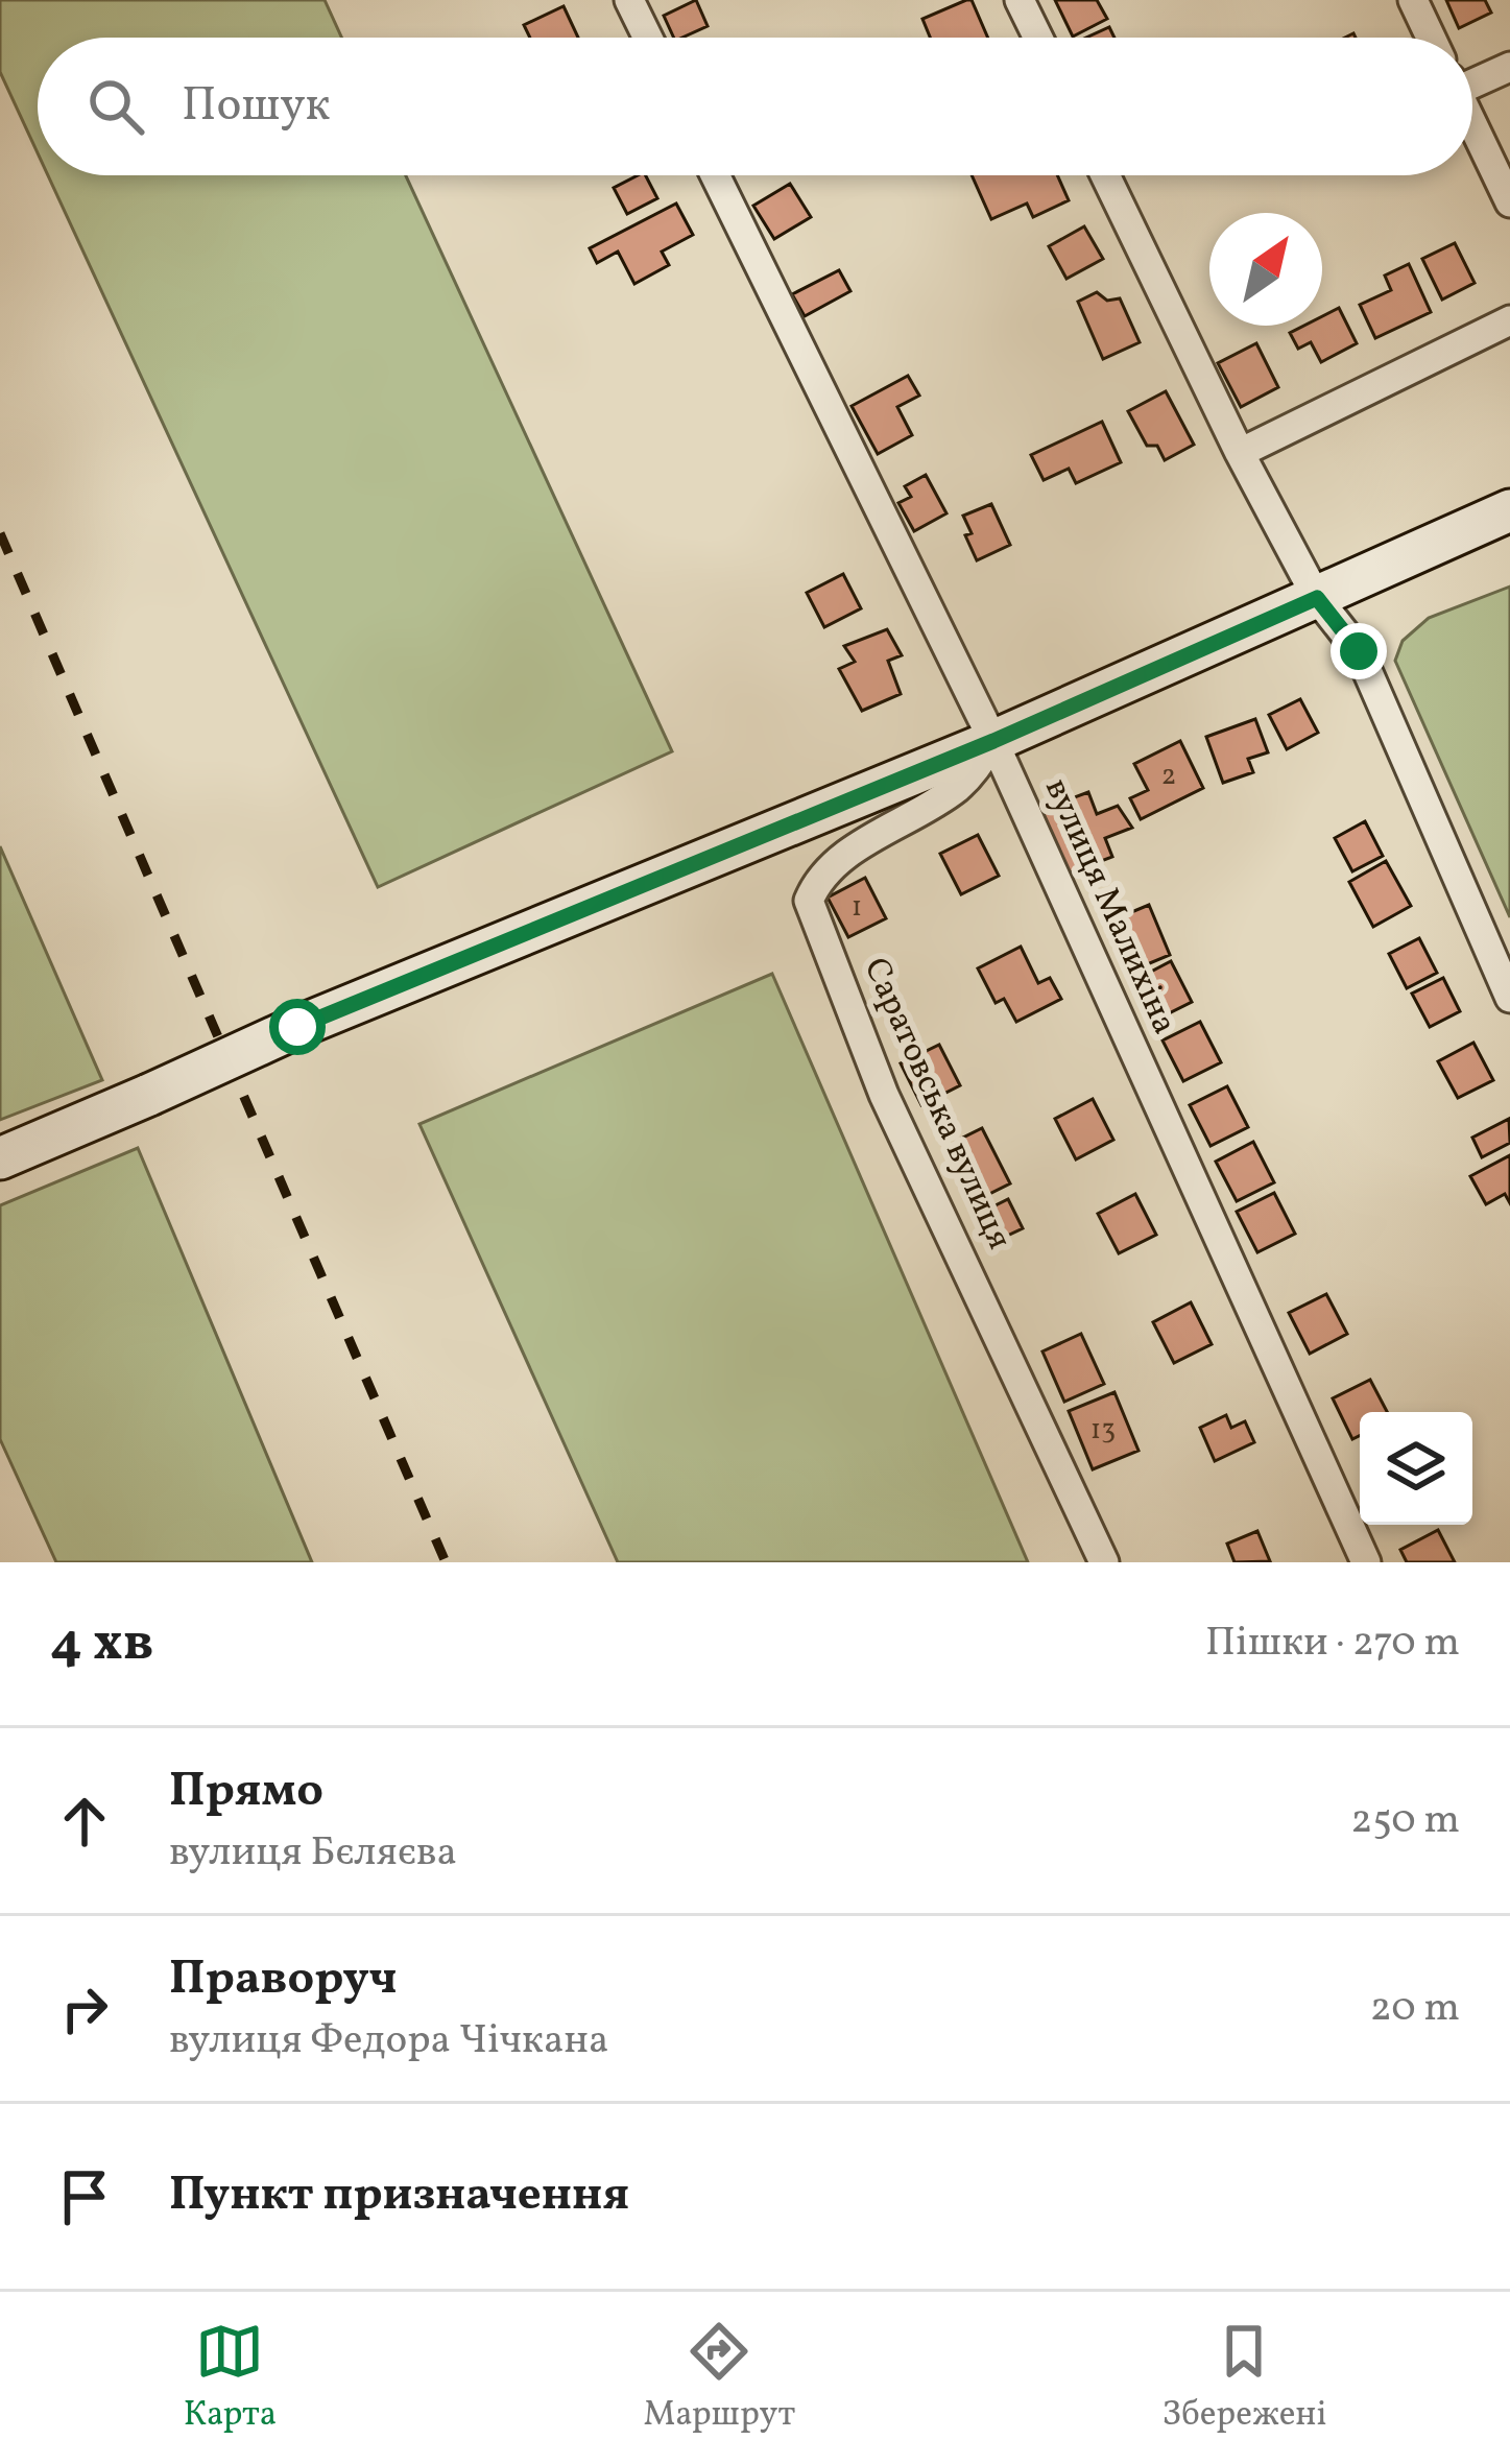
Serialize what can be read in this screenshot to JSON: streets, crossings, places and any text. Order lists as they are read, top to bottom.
{
  "streets": {
    "street": ["вулиця Малихіна", "Саратовська вулиця"]
  },
  "crossings": [
    ["вулиця Малихіна", "Саратовська вулиця"]
  ],
  "house_numbers": ["2", "1", "13"],
  "north": "top right",
  "page": {
    "search": "Пошук",
    "heading": ["4 хв", "Пішки · 270 m"],
    "list": [
      ["Прямо", "вулиця Бєляєва", "250 m"],
      ["Праворуч", "вулиця Федора Чічкана", "20 m"],
      "Пункт призначення"
    ],
    "nav": ["Карта", "Маршрут", "Збережені"]
  }
}
